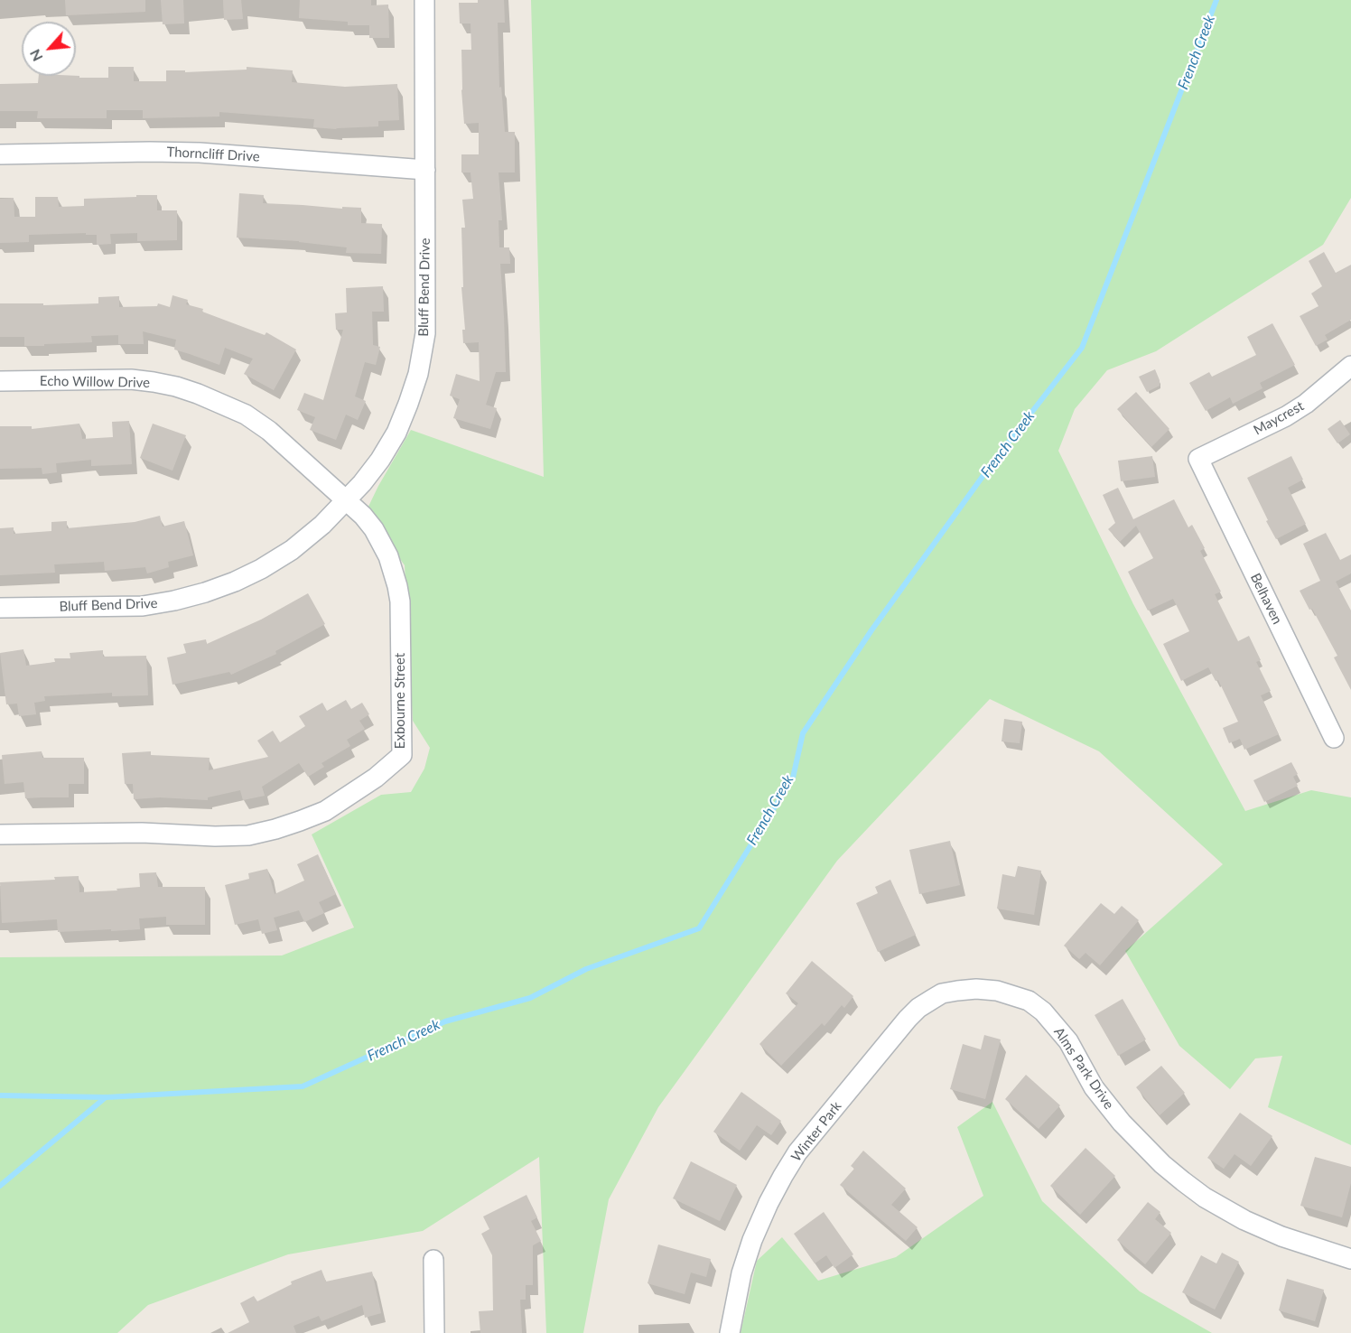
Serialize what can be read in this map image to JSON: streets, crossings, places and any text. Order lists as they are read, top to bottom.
{
  "streets": {
    "street": [
      "Thorncliff Drive",
      "Bluff Bend Drive",
      "Echo Willow Drive",
      "Maycrest",
      "Belhaven",
      "Exbourne Street",
      "Alms Park Drive",
      "Winter Park"
    ]
  },
  "crossings": [
    ["Thorncliff Drive", "Bluff Bend Drive"],
    ["Bluff Bend Drive", "Echo Willow Drive"],
    ["Bluff Bend Drive", "Exbourne Street"],
    ["Echo Willow Drive", "Exbourne Street"],
    ["Maycrest", "Belhaven"],
    ["Alms Park Drive", "Winter Park"]
  ],
  "water": ["French Creek"],
  "north": "bottom left"
}
